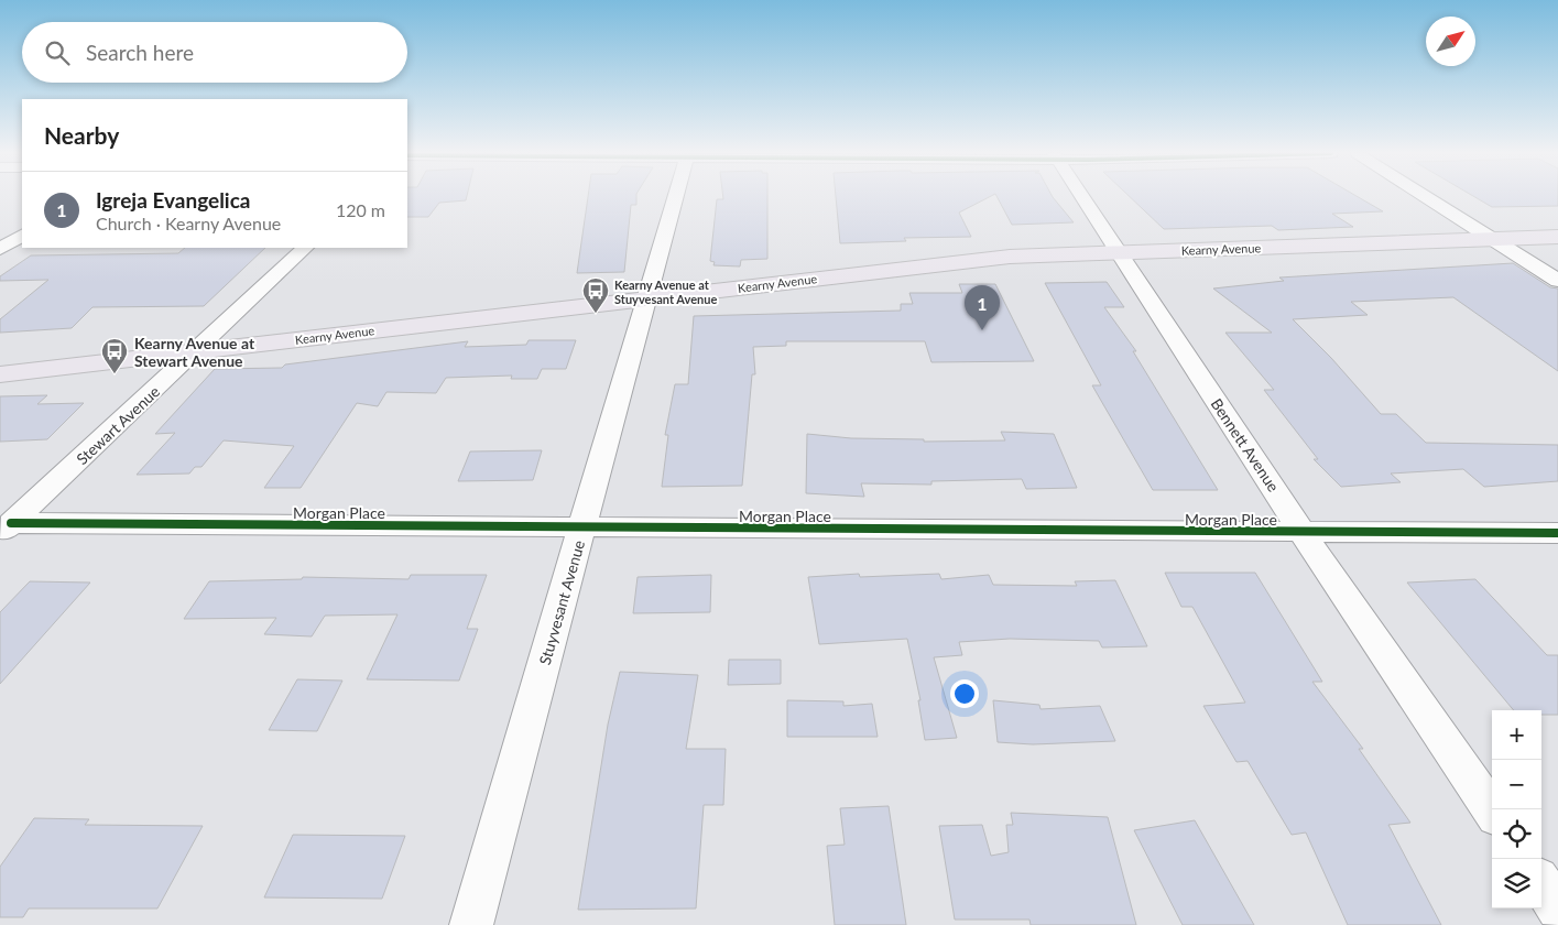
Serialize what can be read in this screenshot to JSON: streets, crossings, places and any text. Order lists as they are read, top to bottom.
{
  "streets": {
    "main road": ["Kearny Avenue"],
    "street": [
      "Stewart Avenue",
      "Bennett Avenue",
      "Morgan Place",
      "Stuyvesant Avenue"
    ]
  },
  "crossings": [
    ["Kearny Avenue", "Stewart Avenue"],
    ["Kearny Avenue", "Bennett Avenue"],
    ["Kearny Avenue", "Stuyvesant Avenue"],
    ["Stewart Avenue", "Morgan Place"],
    ["Bennett Avenue", "Morgan Place"],
    ["Morgan Place", "Stuyvesant Avenue"]
  ],
  "places": {
    "bus stop": ["Kearny Avenue at Stuyvesant Avenue", "Kearny Avenue at Stewart Avenue"]
  },
  "north": "top right",
  "page": {
    "search": "Search here",
    "heading": "Nearby",
    "list": [
      {
        "mark": "1",
        "name": "Igreja Evangelica",
        "note": "Church · Kearny Avenue",
        "value": "120 m"
      }
    ],
    "pins": "1",
    "map_buttons": ["+", "−"]
  }
}
